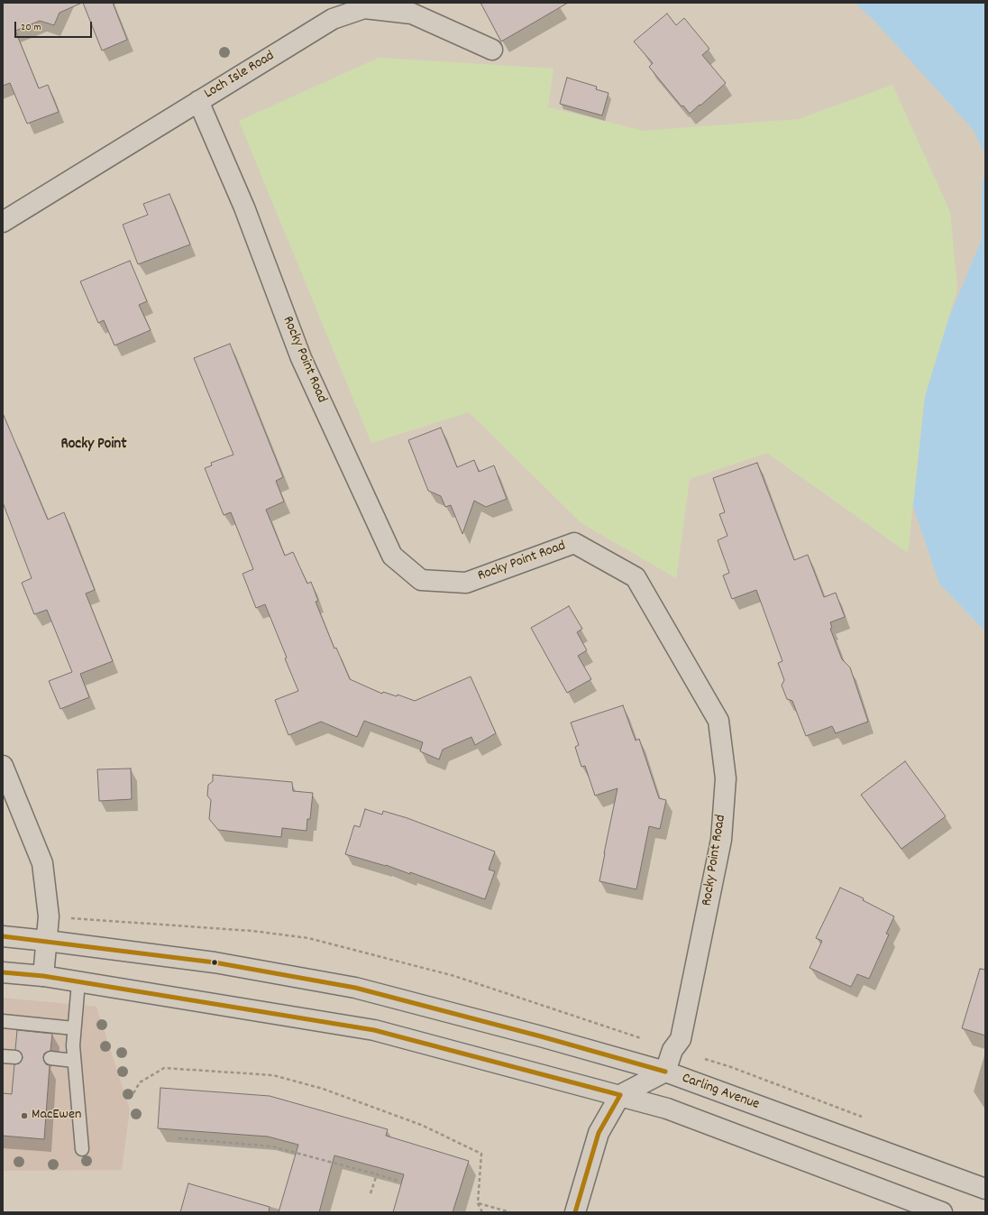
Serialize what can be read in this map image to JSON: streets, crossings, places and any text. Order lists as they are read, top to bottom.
{
  "streets": {
    "street": ["Loch Isle Road", "Rocky Point Road", "Carling Avenue"]
  },
  "crossings": [
    ["Loch Isle Road", "Rocky Point Road"],
    ["Rocky Point Road", "Carling Avenue"]
  ],
  "districts": ["Rocky Point"],
  "places": ["MacEwen"],
  "scale_bar": "20 m"
}
